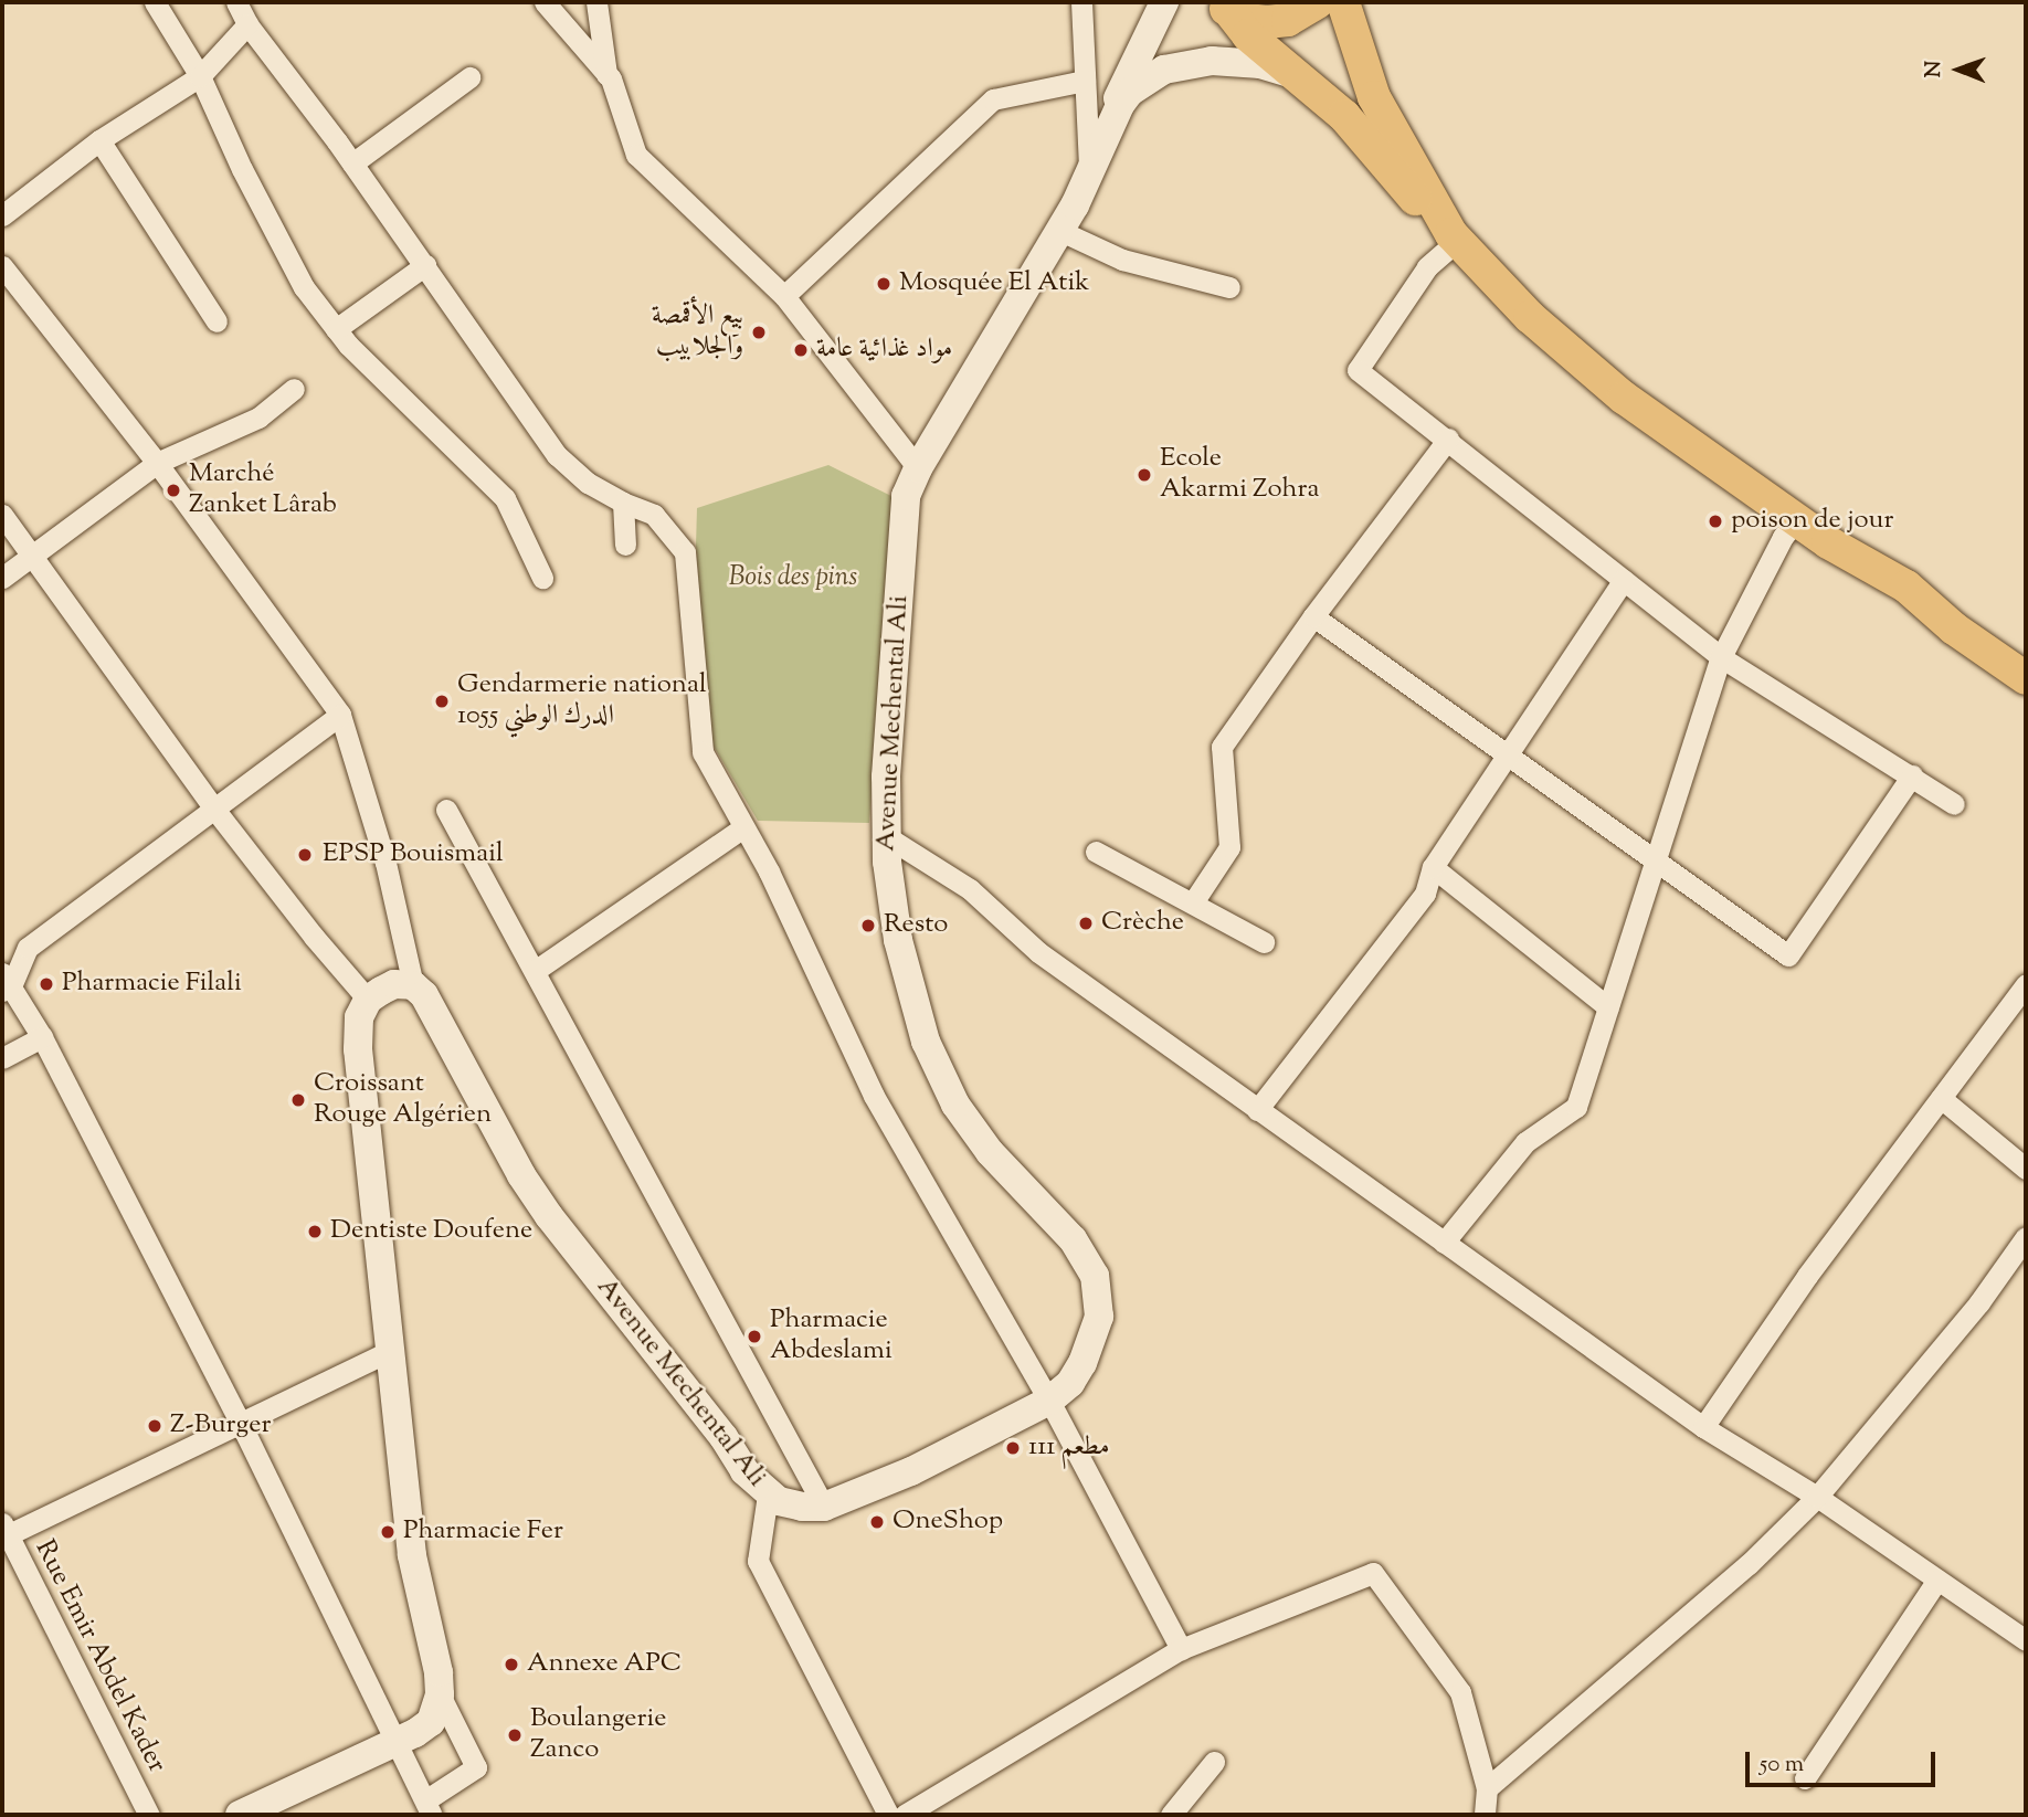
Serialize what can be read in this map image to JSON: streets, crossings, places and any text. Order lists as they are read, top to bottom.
{
  "streets": {
    "main road": ["Avenue Mechental Ali"],
    "street": ["Rue Emir Abdel Kader"]
  },
  "parks": ["Bois des pins"],
  "places": [
    "Mosquée El Atik",
    "بيع الأقمصة والجلابيب",
    "مواد غذائية عامة",
    "Ecole Akarmi Zohra",
    "Marché Zanket Lârab",
    "poison de jour",
    "Gendarmerie national 1055 الدرك الوطني",
    "EPSP Bouismail",
    "Crèche",
    "Resto",
    "Pharmacie Filali",
    "Croissant Rouge Algérien",
    "Dentiste Doufene",
    "Pharmacie Abdeslami",
    "Z-Burger",
    "مطعم 111",
    "OneShop",
    "Pharmacie Fer",
    "Annexe APC",
    "Boulangerie Zanco"
  ],
  "scale_bar": "50 m",
  "north": "left"
}
